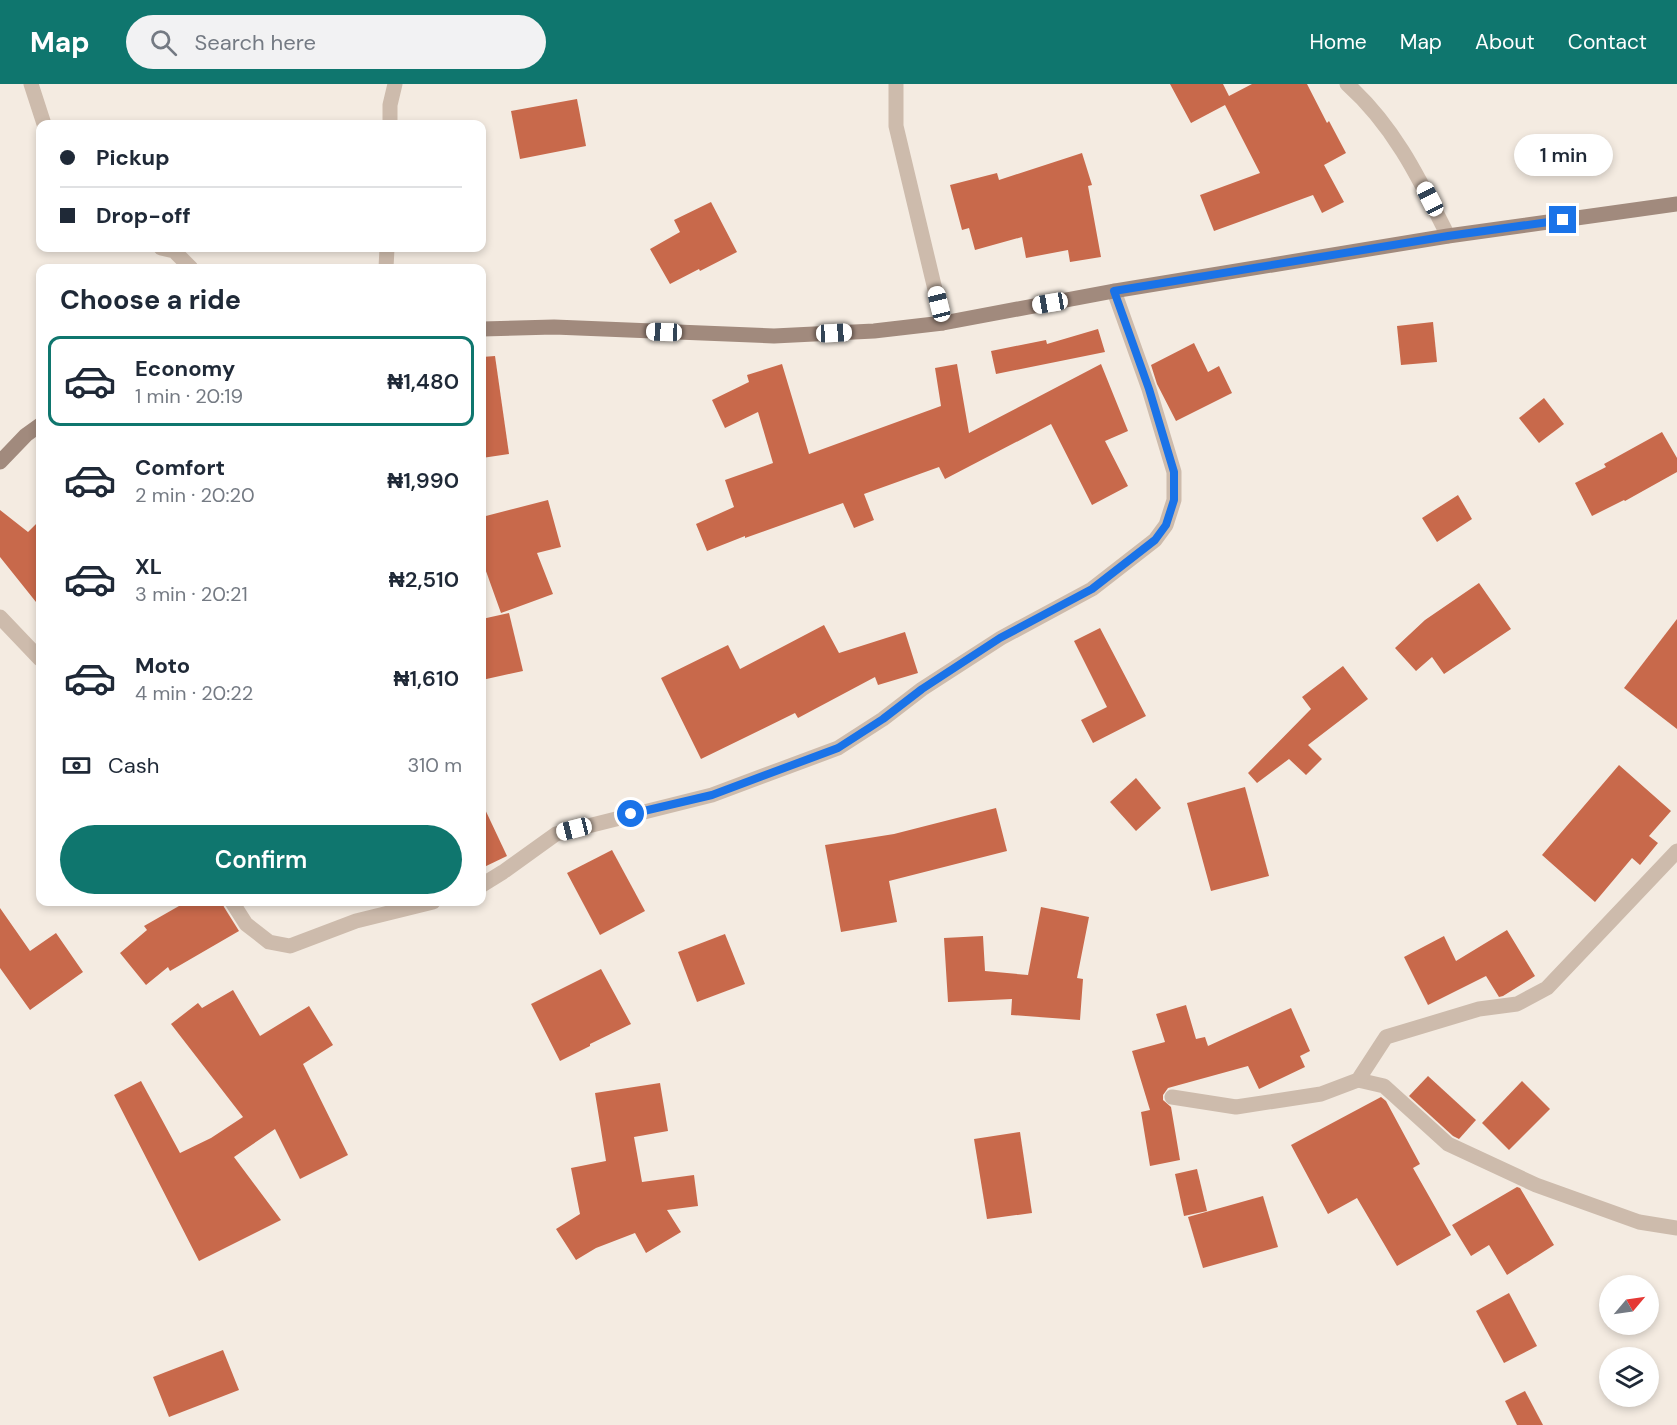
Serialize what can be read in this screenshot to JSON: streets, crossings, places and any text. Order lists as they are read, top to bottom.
{
  "north": "top right",
  "page": {
    "header": "Map",
    "search": "Search here",
    "nav": [
      "Home",
      "Map",
      "About",
      "Contact"
    ],
    "banner": ["Pickup", "Drop-off"],
    "bubble": "1 min",
    "heading": "Choose a ride",
    "list": [
      {
        "name": "Economy",
        "note": "1 min · 20:19",
        "value": "₦1,480"
      },
      {
        "name": "Comfort",
        "note": "2 min · 20:20",
        "value": "₦1,990"
      },
      {
        "name": "XL",
        "note": "3 min · 20:21",
        "value": "₦2,510"
      },
      {
        "name": "Moto",
        "note": "4 min · 20:22",
        "value": "₦1,610"
      }
    ],
    "pay": ["Cash", "310 m"],
    "buttons": "Confirm"
  }
}
